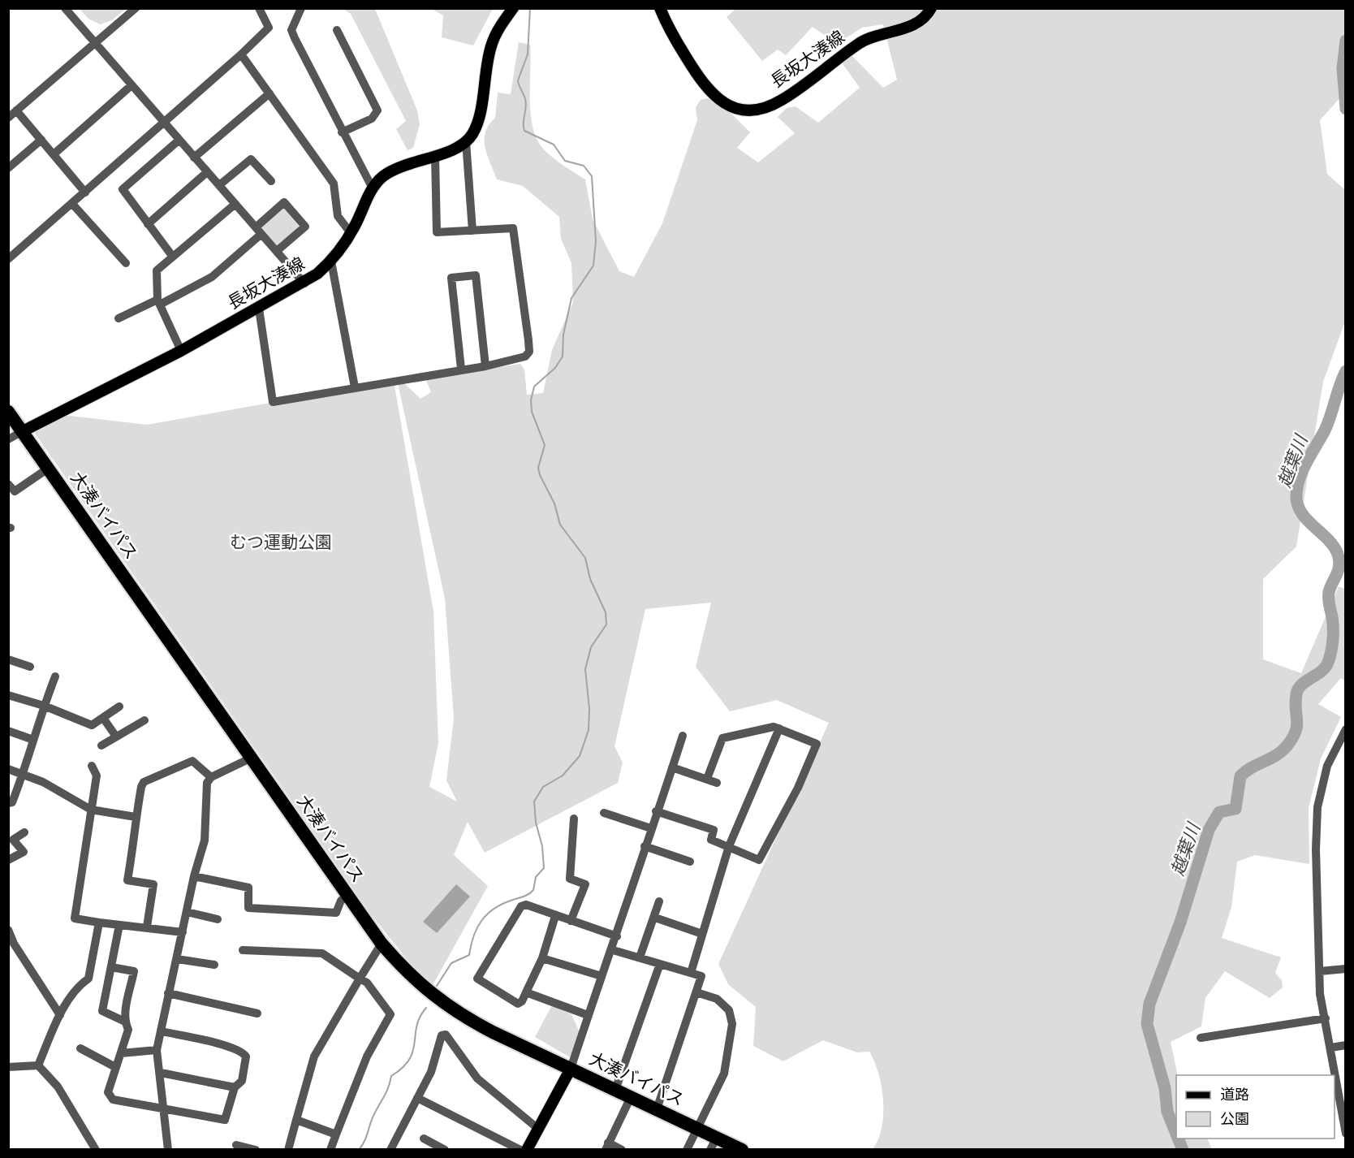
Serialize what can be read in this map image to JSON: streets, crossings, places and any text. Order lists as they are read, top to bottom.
{
  "streets": {
    "highway": ["大湊バイパス"],
    "main road": ["長坂大湊線"]
  },
  "crossings": [
    ["長坂大湊線", "大湊バイパス"]
  ],
  "water": ["越葉川"],
  "parks": ["むつ運動公園"],
  "legend": ["道路", "公園"]
}
